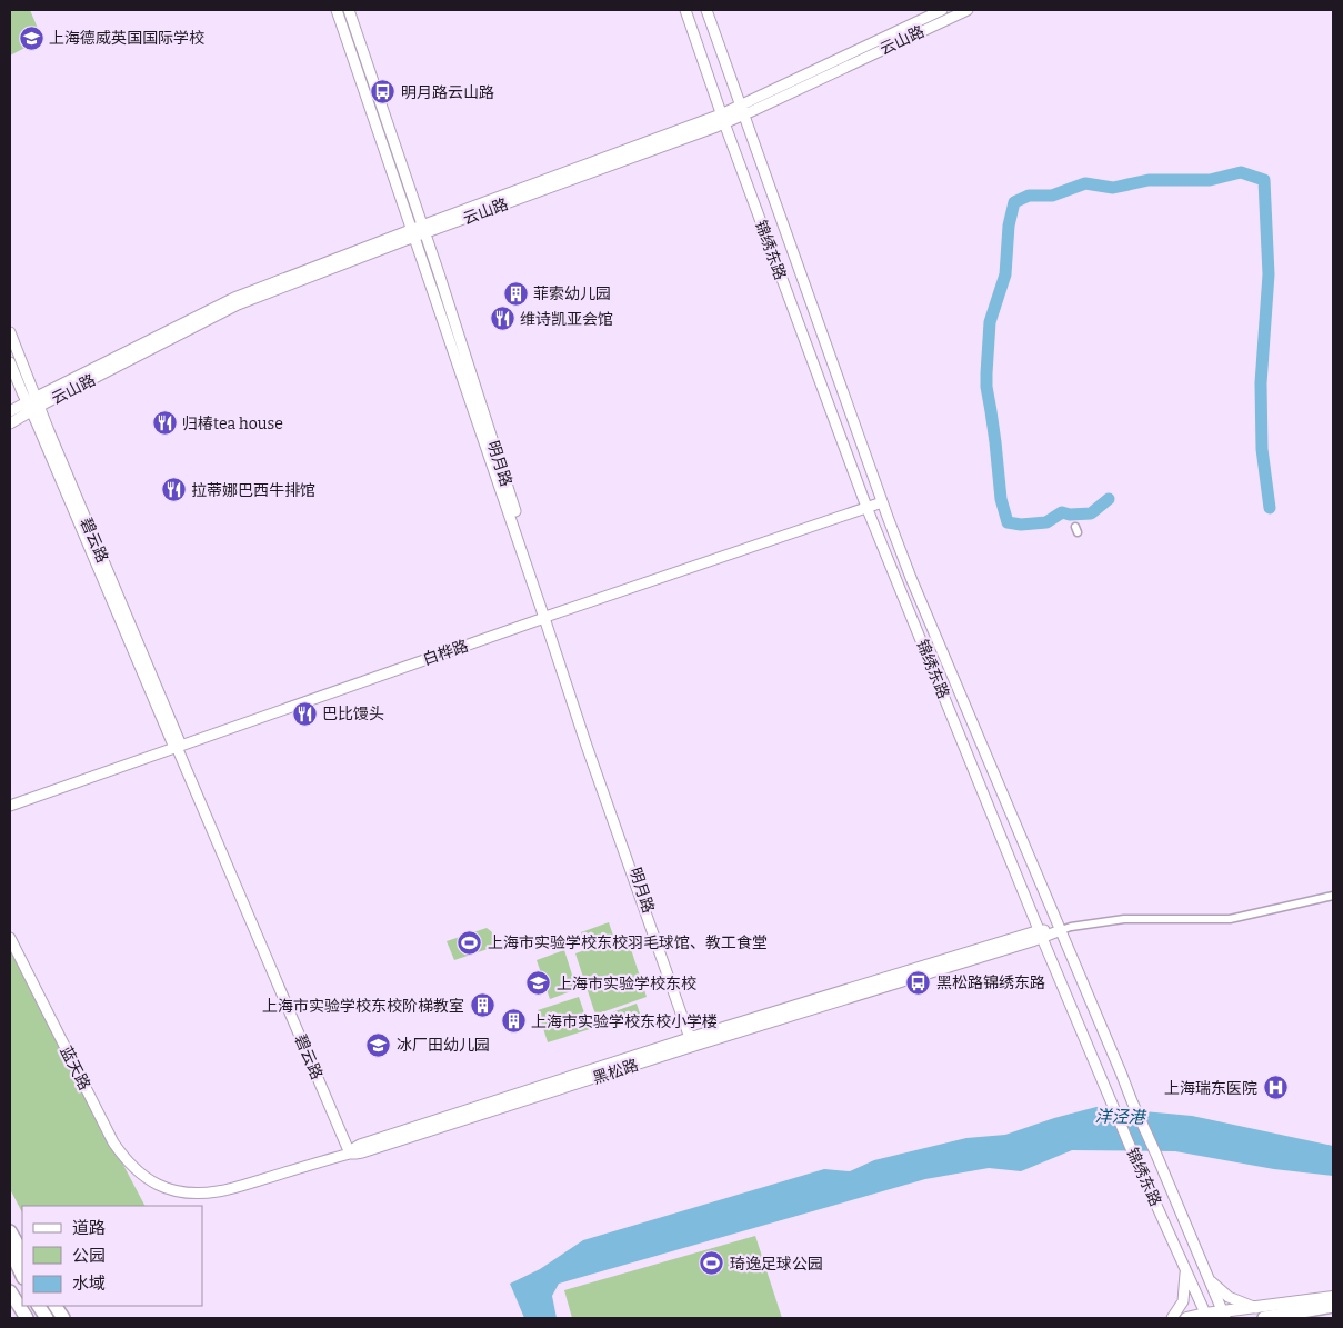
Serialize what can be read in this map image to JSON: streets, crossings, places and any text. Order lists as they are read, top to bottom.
{
  "streets": {
    "street": [
      "云山路",
      "锦绣东路",
      "明月路",
      "碧云路",
      "白桦路",
      "蓝天路",
      "黑松路"
    ]
  },
  "crossings": [
    ["云山路", "锦绣东路"],
    ["云山路", "明月路"],
    ["云山路", "碧云路"],
    ["锦绣东路", "白桦路"],
    ["锦绣东路", "黑松路"],
    ["明月路", "白桦路"],
    ["明月路", "黑松路"],
    ["碧云路", "白桦路"],
    ["碧云路", "黑松路"],
    ["蓝天路", "黑松路"]
  ],
  "water": ["洋泾港"],
  "places": {
    "school or university": ["上海德威英国国际学校", "上海市实验学校东校", "冰厂田幼儿园"],
    "bus stop": ["明月路云山路", "黑松路锦绣东路"],
    "building": ["菲索幼儿园", "上海市实验学校东校阶梯教室", "上海市实验学校东校小学楼"],
    "restaurant": [
      "维诗凯亚会馆",
      "归椿tea house",
      "拉蒂娜巴西牛排馆",
      "巴比馒头"
    ],
    "sports": ["上海市实验学校东校羽毛球馆、教工食堂", "琦逸足球公园"],
    "hospital": ["上海瑞东医院"]
  },
  "legend": ["道路", "公园", "水域"]
}
